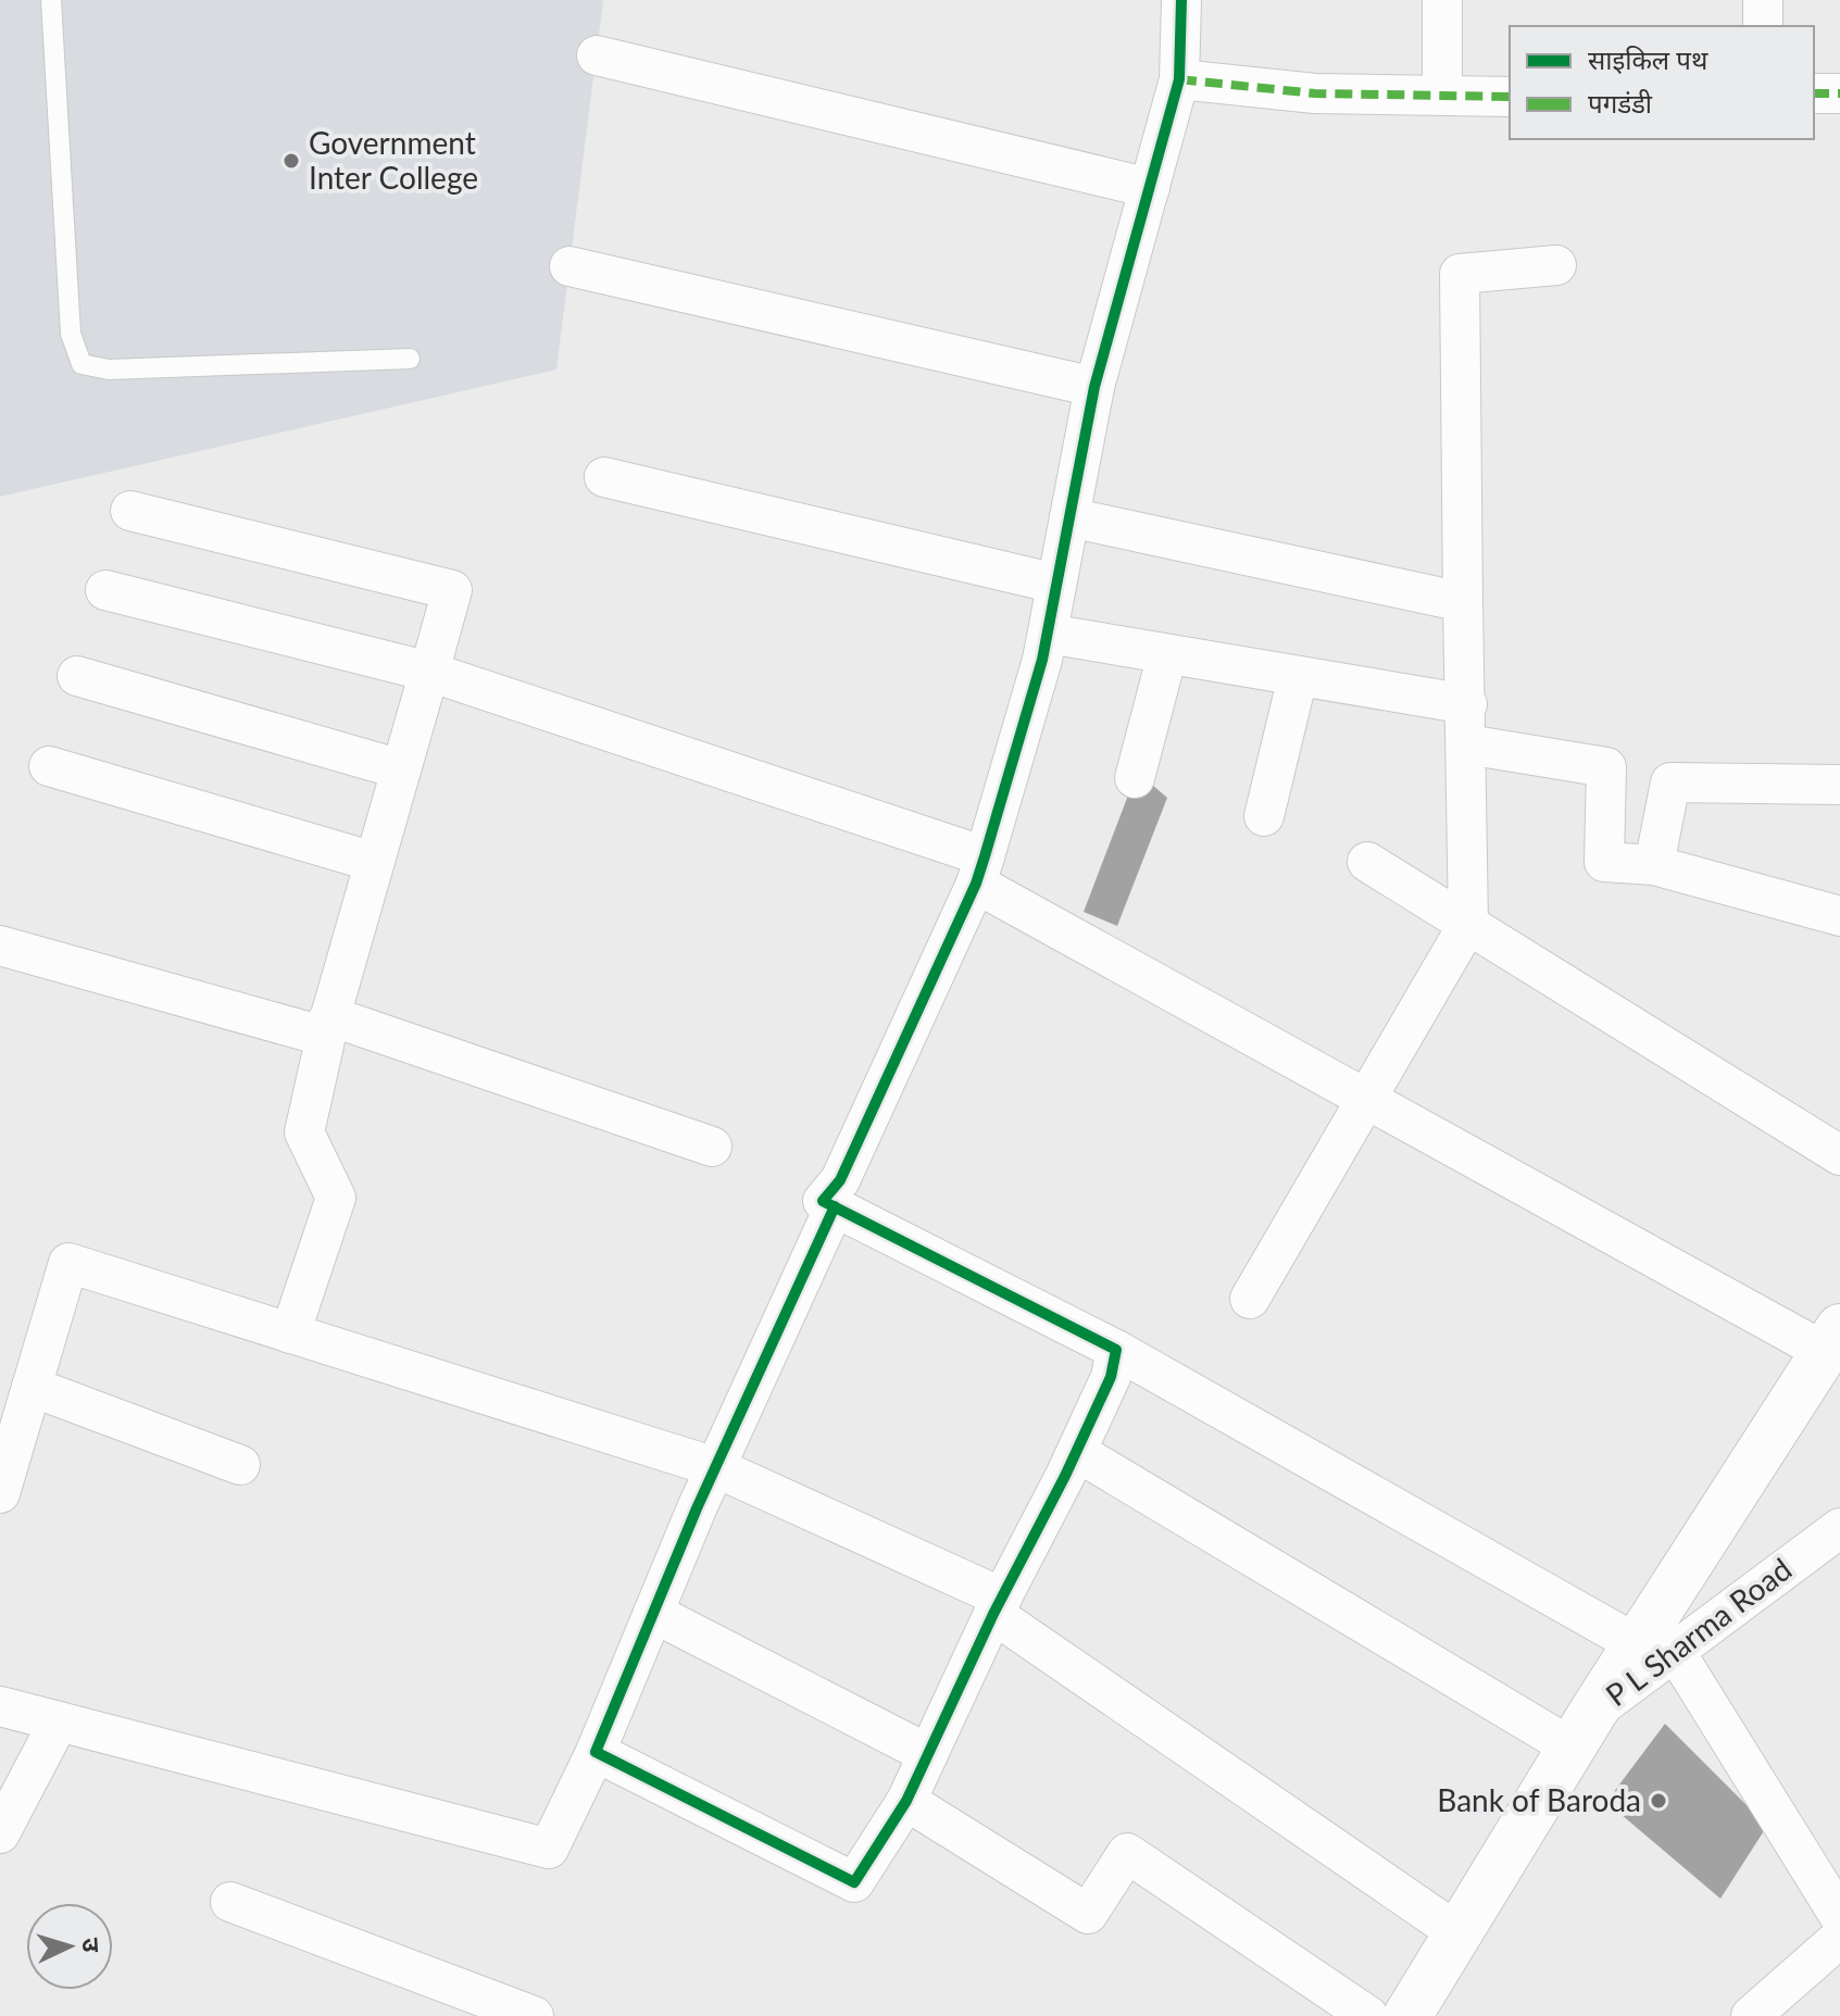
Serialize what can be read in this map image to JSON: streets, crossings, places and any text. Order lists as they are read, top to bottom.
{
  "streets": {
    "street": ["P L Sharma Road"]
  },
  "places": ["Government Inter College", "Bank of Baroda"],
  "legend": ["साइकिल पथ", "पगडंडी"],
  "north": "right"
}
